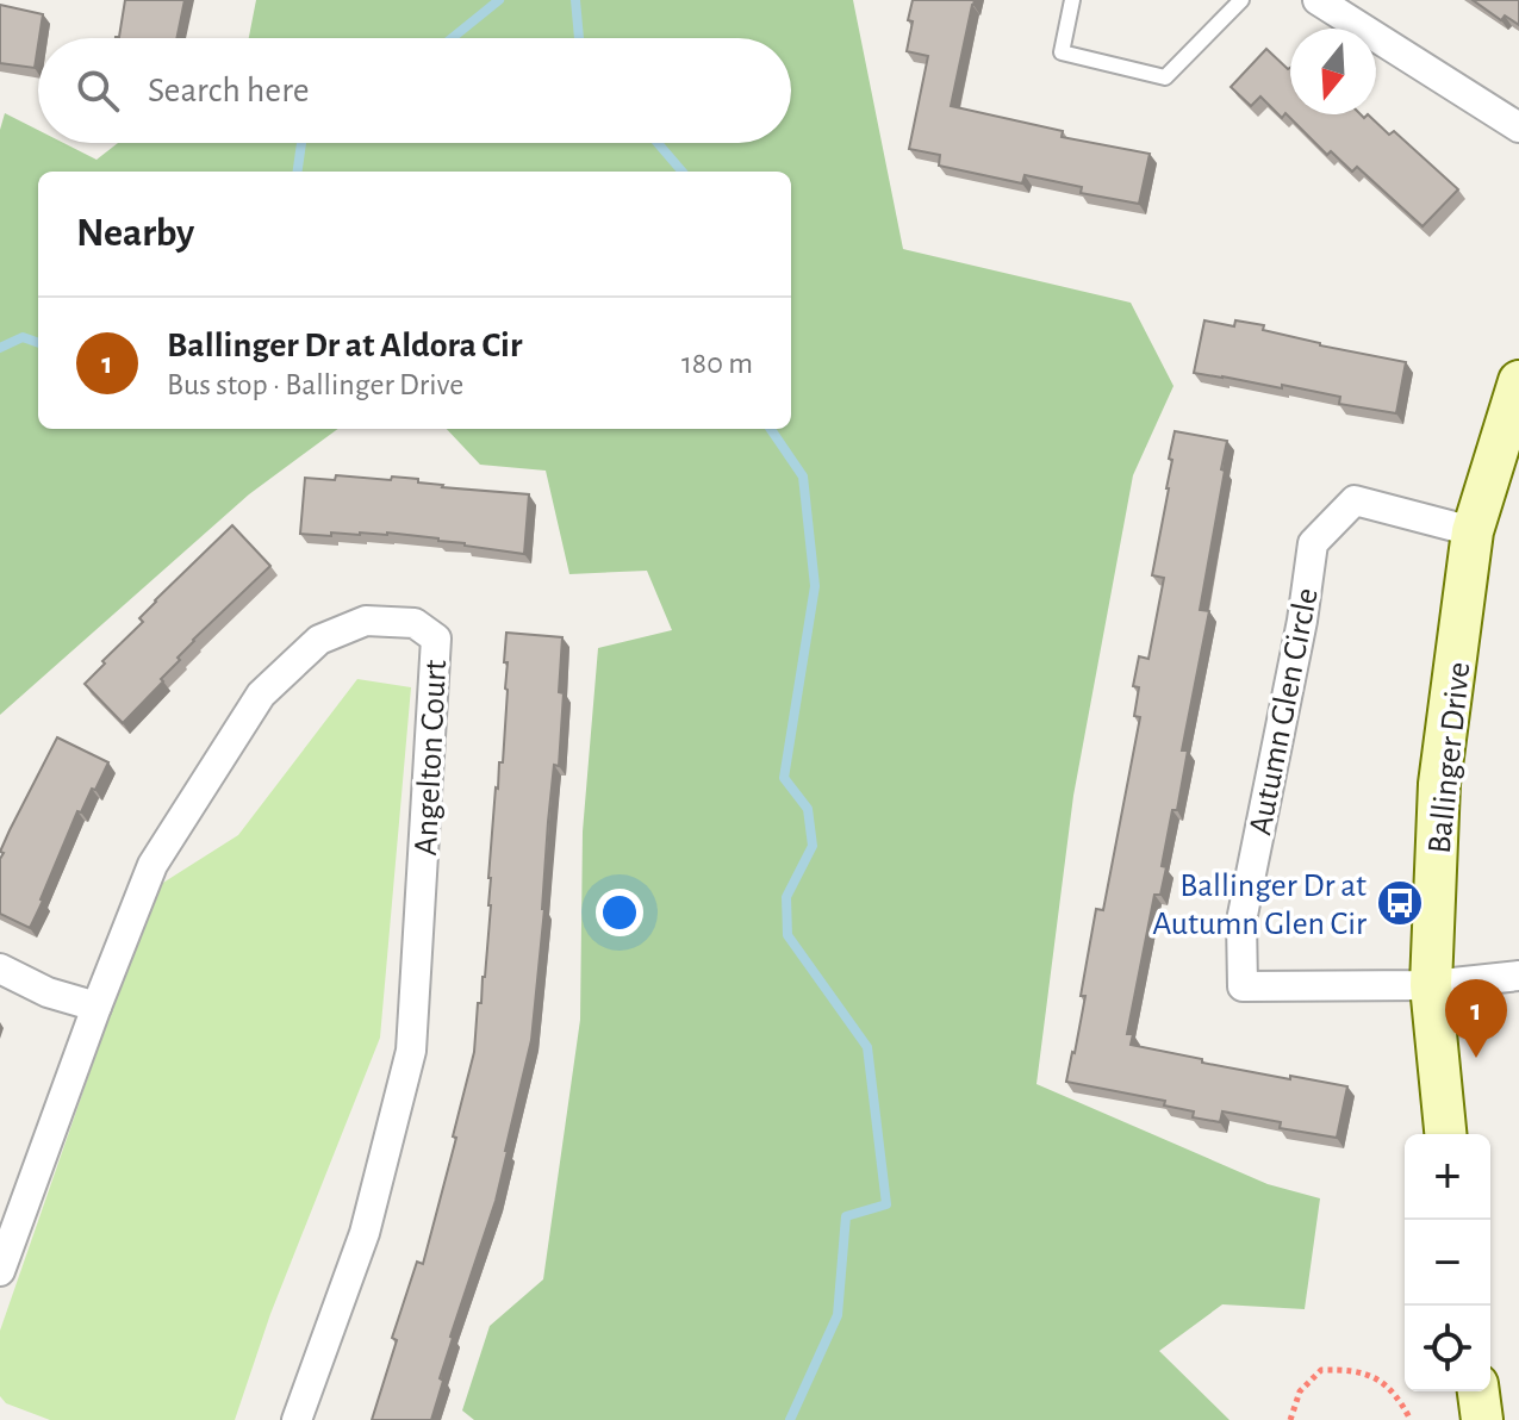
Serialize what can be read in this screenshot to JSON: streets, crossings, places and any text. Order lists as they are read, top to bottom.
{
  "streets": {
    "street": ["Autumn Glen Circle", "Angelton Court", "Ballinger Drive"]
  },
  "crossings": [
    ["Autumn Glen Circle", "Ballinger Drive"]
  ],
  "places": {
    "bus stop": ["Ballinger Dr at Autumn Glen Cir"]
  },
  "north": "bottom",
  "page": {
    "search": "Search here",
    "heading": "Nearby",
    "list": [
      {
        "mark": "1",
        "name": "Ballinger Dr at Aldora Cir",
        "note": "Bus stop · Ballinger Drive",
        "value": "180 m"
      }
    ],
    "pins": "1",
    "map_buttons": ["+", "−"]
  }
}
